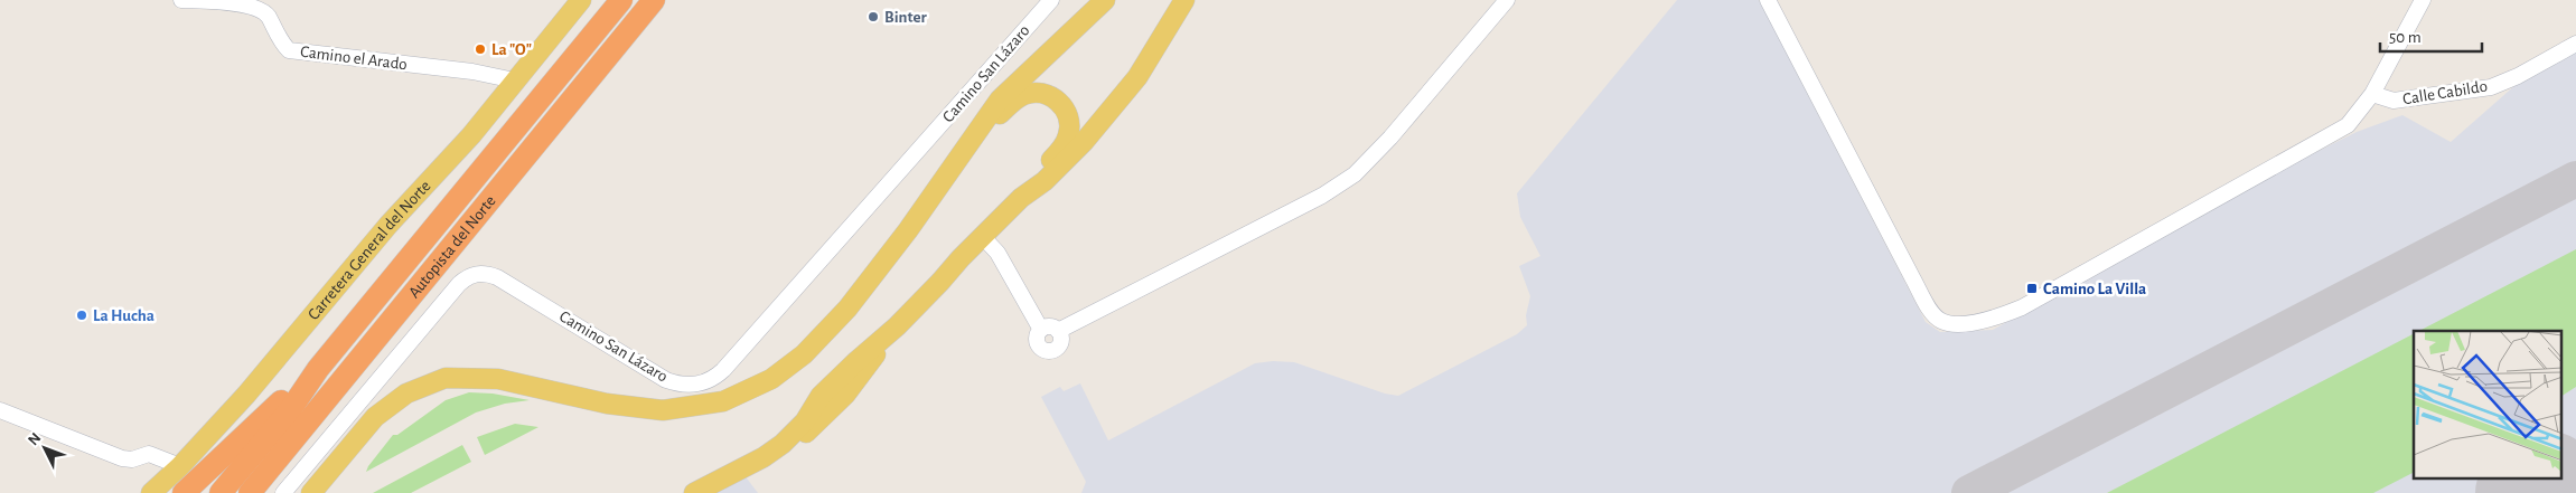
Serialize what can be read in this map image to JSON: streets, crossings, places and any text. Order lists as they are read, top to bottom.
{
  "streets": {
    "highway": ["Autopista del Norte"],
    "main road": ["Carretera General del Norte"],
    "street": ["Camino el Arado", "Camino San Lázaro", "Calle Cabildo"]
  },
  "crossings": [
    ["Camino el Arado", "Carretera General del Norte"]
  ],
  "places": {
    "other": ["Binter", "La \"O\"", "La Hucha"],
    "transit": ["Camino La Villa"]
  },
  "scale_bar": "50 m",
  "north": "top left"
}
